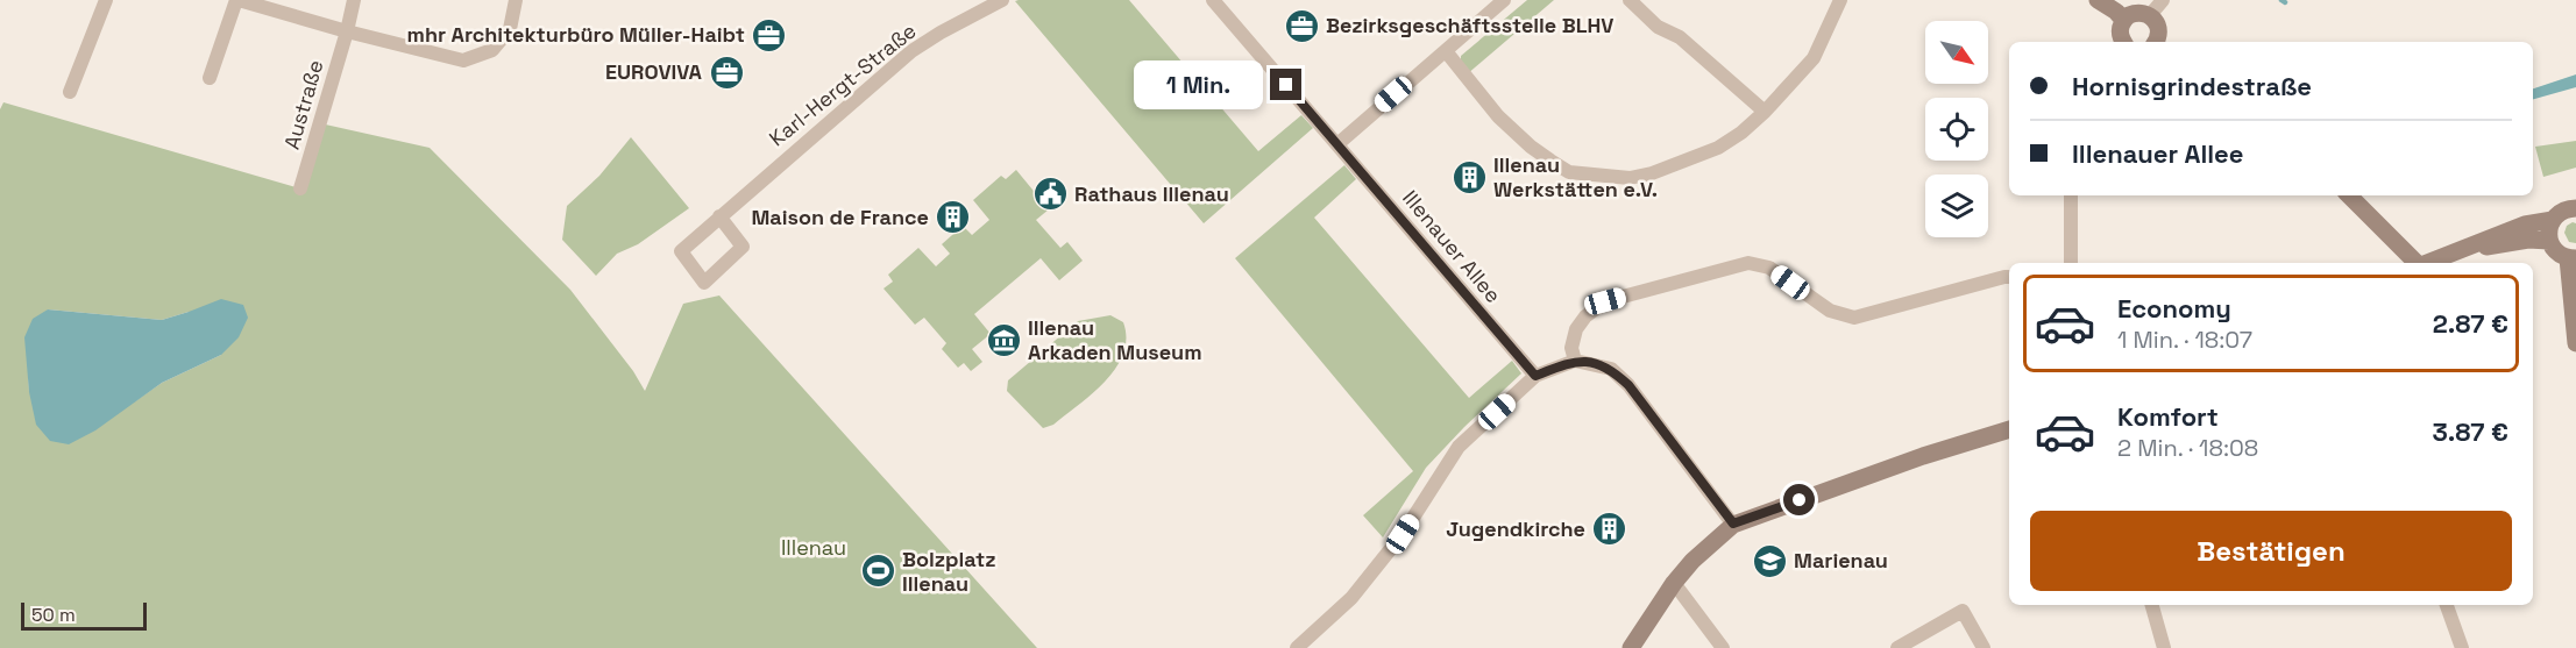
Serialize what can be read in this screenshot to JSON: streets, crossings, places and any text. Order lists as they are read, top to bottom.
{
  "streets": {
    "street": ["Karl-Hergt-Straße", "Austraße", "Illenauer Allee"]
  },
  "parks": ["Illenau"],
  "places": {
    "office": ["Bezirksgeschäftsstelle BLHV", "mhr Architekturbüro Müller-Haibt", "EUROVIVA"],
    "building": ["Illenau Werkstätten e.V.", "Maison de France", "Jugendkirche"],
    "public building": ["Rathaus Illenau"],
    "museum": ["Illenau Arkaden Museum"],
    "school or university": ["Marienau"],
    "sports": ["Bolzplatz Illenau"]
  },
  "scale_bar": "50 m",
  "north": "bottom right",
  "page": {
    "banner": ["Hornisgrindestraße", "Illenauer Allee"],
    "bubble": "1 Min.",
    "list": [
      {
        "name": "Economy",
        "note": "1 Min. · 18:07",
        "value": "2.87 €"
      },
      {
        "name": "Komfort",
        "note": "2 Min. · 18:08",
        "value": "3.87 €"
      }
    ],
    "buttons": "Bestätigen",
    "scale": "50 m"
  }
}
